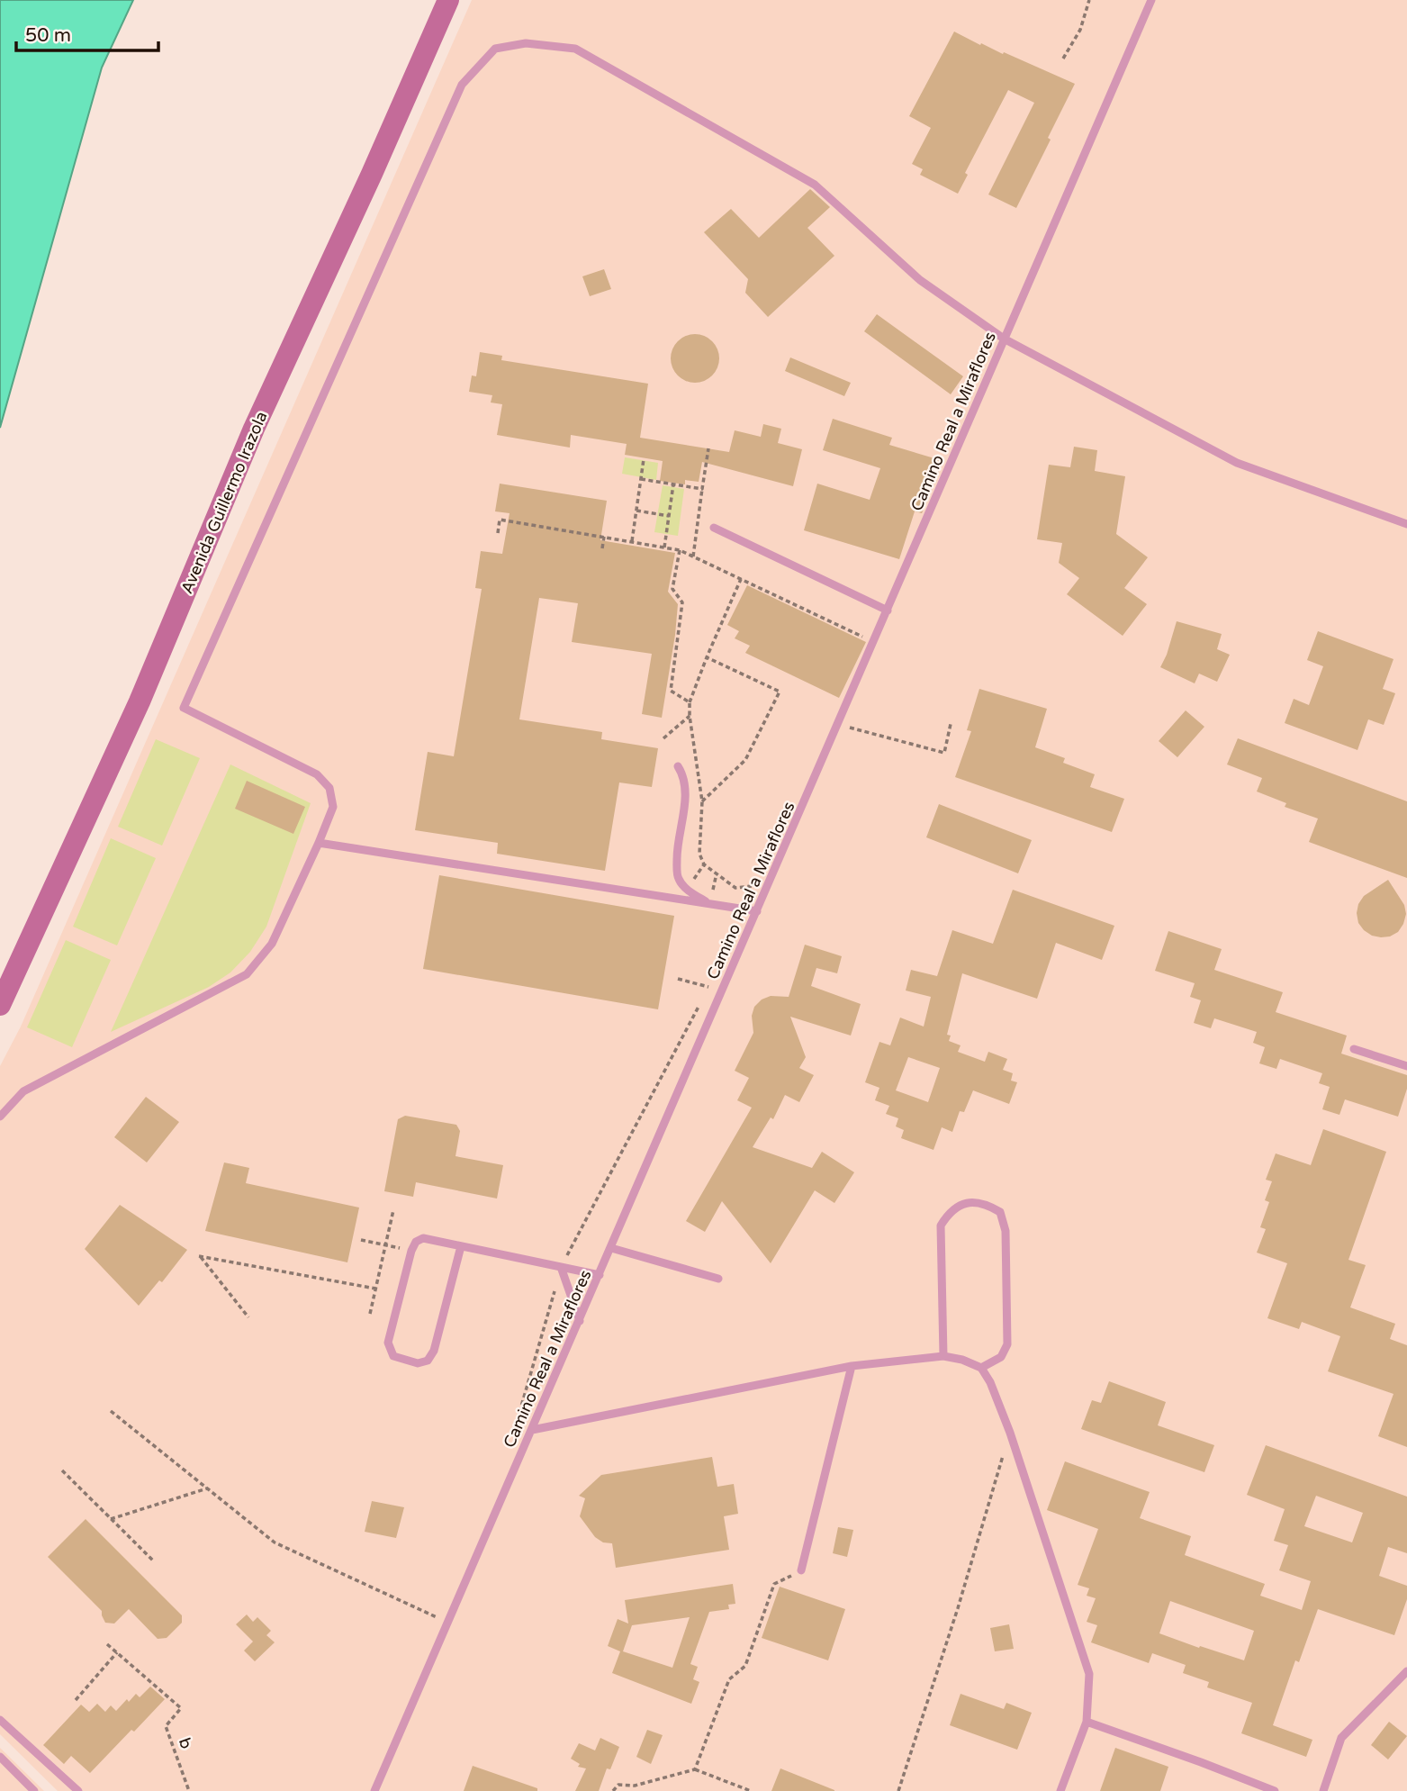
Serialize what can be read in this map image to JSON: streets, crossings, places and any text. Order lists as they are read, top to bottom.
{
  "streets": {
    "main road": ["Avenida Guillermo Irazola"],
    "lane": ["Camino Real a Miraflores"],
    "path": ["b"]
  },
  "scale_bar": "50 m"
}
